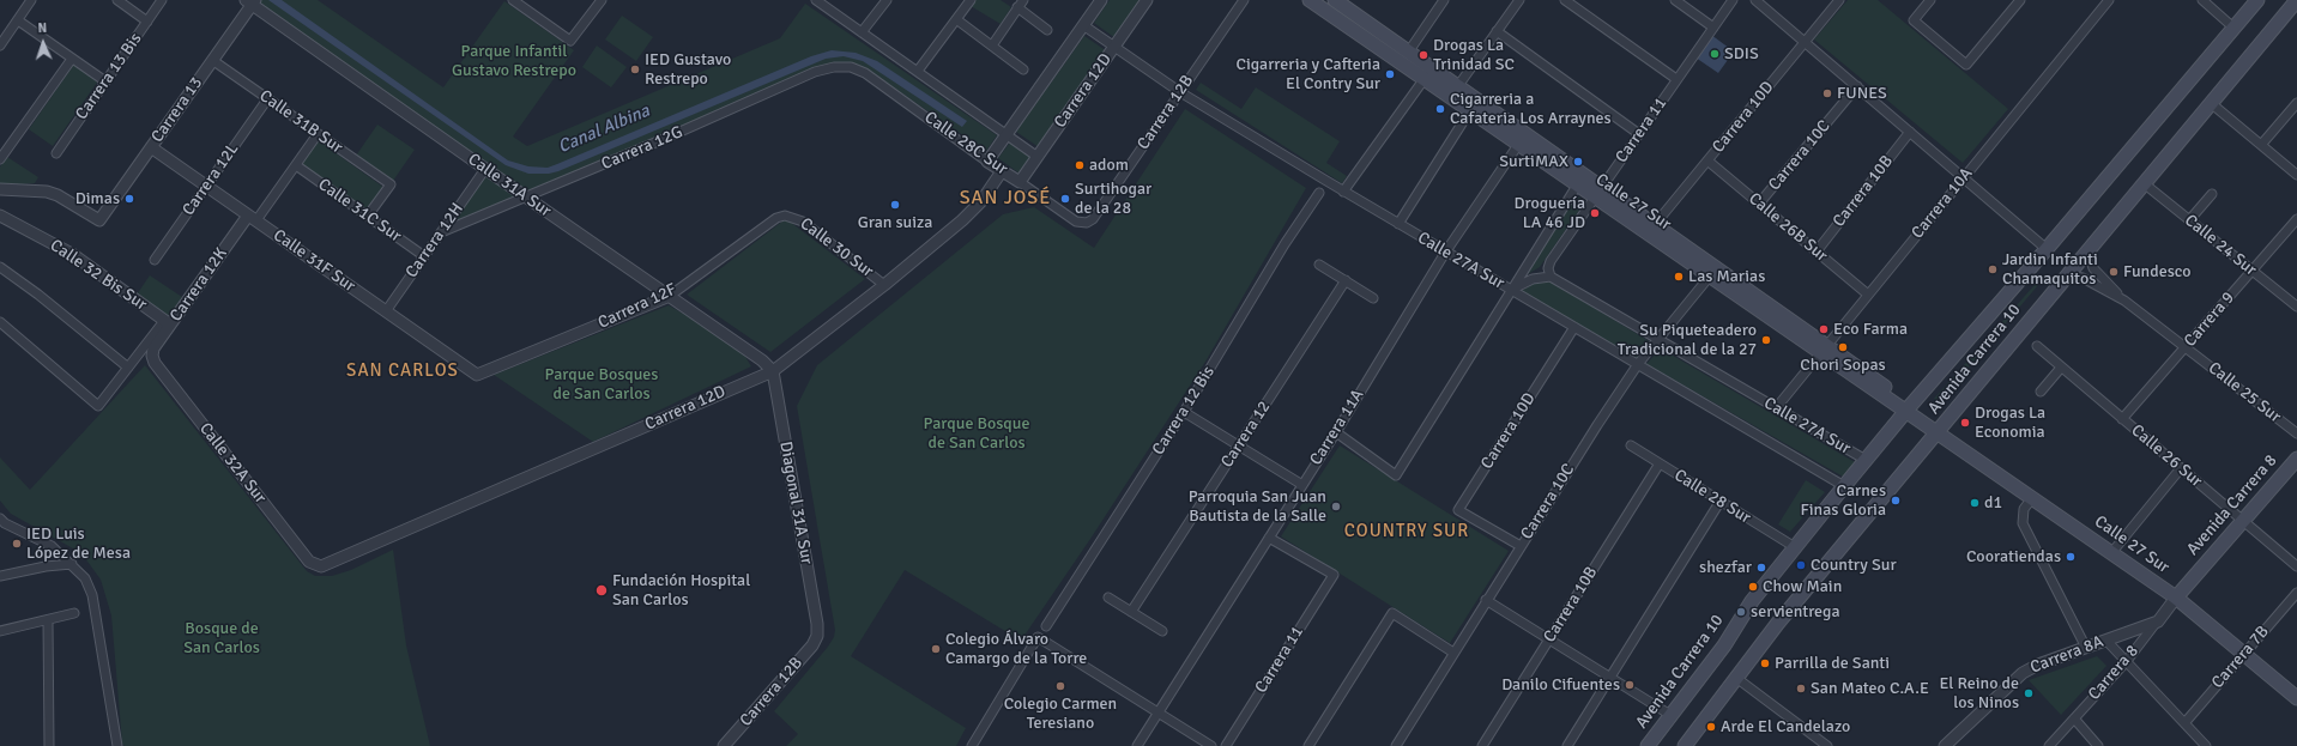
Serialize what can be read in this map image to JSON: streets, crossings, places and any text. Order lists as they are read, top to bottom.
{
  "streets": {
    "main road": ["Calle 27 Sur", "Avenida Carrera 10", "Avenida Carrera 8"],
    "street": [
      "Carrera 13 Bis",
      "Carrera 12D",
      "Carrera 13",
      "Carrera 12B",
      "Carrera 10D",
      "Calle 31B Sur",
      "Carrera 11",
      "Calle 28C Sur",
      "Carrera 12G",
      "Carrera 10C",
      "Carrera 12L",
      "Calle 31A Sur",
      "Carrera 10B",
      "Carrera 10A",
      "Calle 31C Sur",
      "Calle 26B Sur",
      "Carrera 12H",
      "Calle 24 Sur",
      "Calle 30 Sur",
      "Calle 31F Sur",
      "Calle 27A Sur",
      "Calle 32 Bis Sur",
      "Carrera 12K",
      "Carrera 12F",
      "Carrera 9",
      "Calle 25 Sur",
      "Carrera 12 Bis",
      "Carrera 11A",
      "Carrera 12",
      "Calle 26 Sur",
      "Calle 32A Sur",
      "Calle 28 Sur",
      "Diagonal 31A Sur",
      "Carrera 8A",
      "Carrera 7B",
      "Carrera 8"
    ]
  },
  "crossings": [
    ["Carrera 12D", "Calle 28C Sur"],
    ["Carrera 12D", "Calle 31A Sur"],
    ["Carrera 12D", "Calle 30 Sur"],
    ["Carrera 12D", "Calle 27A Sur"],
    ["Carrera 12D", "Calle 32A Sur"],
    ["Carrera 12D", "Diagonal 31A Sur"],
    ["Carrera 13", "Calle 31B Sur"],
    ["Carrera 13", "Calle 31A Sur"],
    ["Carrera 13", "Calle 31F Sur"],
    ["Carrera 12B", "Calle 28C Sur"],
    ["Carrera 12B", "Calle 27A Sur"],
    ["Carrera 12B", "Diagonal 31A Sur"],
    ["Carrera 10D", "Carrera 10C"],
    ["Carrera 10D", "Calle 27 Sur"],
    ["Carrera 10D", "Calle 26B Sur"],
    ["Carrera 10D", "Calle 27A Sur"],
    ["Calle 31B Sur", "Carrera 12L"],
    ["Calle 31B Sur", "Calle 31C Sur"],
    ["Calle 31B Sur", "Carrera 12K"],
    ["Carrera 11", "Calle 27 Sur"],
    ["Carrera 11", "Calle 27A Sur"],
    ["Carrera 11", "Carrera 11A"],
    ["Calle 28C Sur", "Carrera 12G"],
    ["Carrera 12G", "Calle 31A Sur"],
    ["Carrera 12G", "Carrera 12H"],
    ["Carrera 10C", "Calle 27 Sur"],
    ["Carrera 10C", "Calle 26B Sur"],
    ["Carrera 10C", "Calle 27A Sur"],
    ["Carrera 12L", "Calle 31F Sur"],
    ["Calle 31A Sur", "Carrera 12H"],
    ["Calle 31A Sur", "Carrera 12F"],
    ["Calle 31A Sur", "Diagonal 31A Sur"],
    ["Carrera 10B", "Calle 26B Sur"],
    ["Carrera 10B", "Calle 28 Sur"],
    ["Calle 27 Sur", "Carrera 10A"],
    ["Calle 27 Sur", "Avenida Carrera 10"],
    ["Calle 27 Sur", "Carrera 11A"],
    ["Calle 27 Sur", "Avenida Carrera 8"],
    ["Calle 27 Sur", "Carrera 7B"],
    ["Calle 27 Sur", "Carrera 8"],
    ["Carrera 10A", "Calle 26B Sur"],
    ["Carrera 10A", "Calle 27A Sur"],
    ["Calle 31C Sur", "Carrera 12H"],
    ["Calle 31C Sur", "Carrera 12K"],
    ["Carrera 12H", "Calle 31F Sur"],
    ["Calle 24 Sur", "Carrera 9"],
    ["Calle 24 Sur", "Avenida Carrera 10"],
    ["Calle 30 Sur", "Carrera 12F"],
    ["Calle 31F Sur", "Carrera 12K"],
    ["Calle 31F Sur", "Carrera 12F"],
    ["Calle 27A Sur", "Avenida Carrera 10"],
    ["Calle 27A Sur", "Carrera 11A"],
    ["Calle 32 Bis Sur", "Carrera 12K"],
    ["Carrera 12K", "Calle 32A Sur"],
    ["Carrera 9", "Calle 25 Sur"],
    ["Carrera 9", "Calle 26 Sur"],
    ["Avenida Carrera 10", "Calle 25 Sur"],
    ["Avenida Carrera 10", "Calle 28 Sur"],
    ["Calle 26 Sur", "Avenida Carrera 8"],
    ["Avenida Carrera 8", "Carrera 8"],
    ["Carrera 8A", "Carrera 8"]
  ],
  "districts": ["SAN JOSÉ", "SAN CARLOS", "COUNTRY SUR"],
  "water": ["Canal Albina"],
  "parks": [
    "Parque Infantil Gustavo Restrepo",
    "Parque Bosques de San Carlos",
    "Parque Bosque de San Carlos",
    "Bosque de San Carlos"
  ],
  "places": [
    "SDIS",
    "Drogas La Trinidad SC",
    "IED Gustavo Restrepo",
    "Cigarreria y Cafteria El Contry Sur",
    "FUNES",
    "Cigarreria a Cafateria Los Arraynes",
    "SurtiMAX",
    "adom",
    "Dimas",
    "Surtihogar de la 28",
    "Gran suiza",
    "Droguería LA 46 JD",
    "Jardin Infanti Chamaquitos",
    "Fundesco",
    "Las Marias",
    "Eco Farma",
    "Su Piqueteadero Tradicional de la 27",
    "Chori Sopas",
    "Drogas La Economia",
    "Carnes Finas Gloria",
    "d1",
    "Parroquia San Juan Bautista de la Salle",
    "IED Luis López de Mesa",
    "Cooratiendas",
    "Country Sur",
    "shezfar",
    "Chow Main",
    "Fundación Hospital San Carlos",
    "servientrega",
    "Colegio Álvaro Camargo de la Torre",
    "Parrilla de Santi",
    "Danilo Cifuentes",
    "Colegio Carmen Teresiano",
    "San Mateo C.A.E",
    "El Reino de los Ninos",
    "Arde El Candelazo"
  ],
  "north": "top"
}
